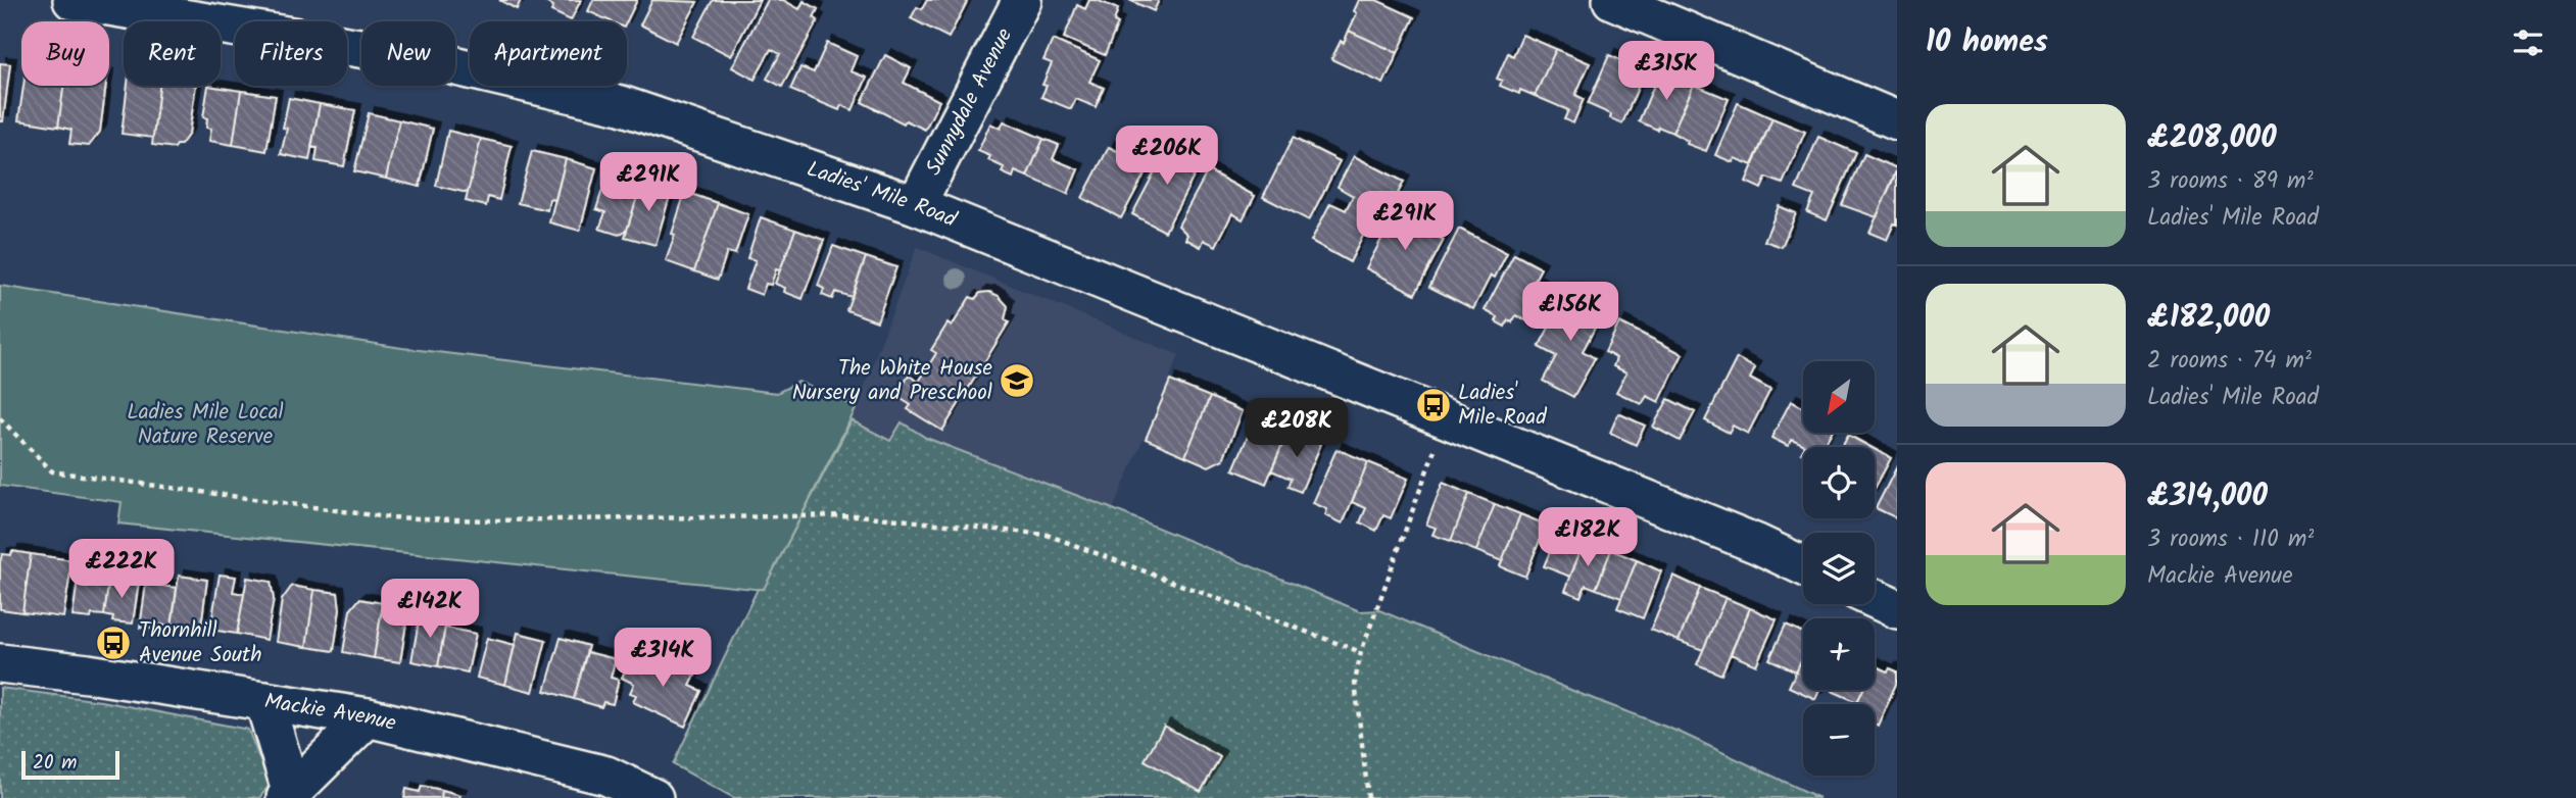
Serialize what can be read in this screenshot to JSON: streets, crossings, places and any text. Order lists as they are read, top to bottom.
{
  "streets": {
    "street": ["Sunnydale Avenue", "Ladies' Mile Road", "Mackie Avenue"]
  },
  "crossings": [
    ["Sunnydale Avenue", "Ladies' Mile Road"]
  ],
  "parks": ["Ladies Mile Local Nature Reserve"],
  "places": {
    "school or university": ["The White House Nursery and Preschool"],
    "bus stop": ["Ladies' Mile Road", "Thornhill Avenue South"]
  },
  "scale_bar": "20 m",
  "north": "bottom left",
  "page": {
    "heading": "10 homes",
    "chip": [
      "Buy",
      "Rent",
      "Filters",
      "New",
      "Apartment"
    ],
    "price": [
      "£315K",
      "£206K",
      "£291K",
      "£291K",
      "£156K",
      "£208K",
      "£182K",
      "£222K",
      "£142K",
      "£314K"
    ],
    "list": [
      {
        "name": "£208,000",
        "note": "3 rooms · 89 m² · Ladies' Mile Road"
      },
      {
        "name": "£182,000",
        "note": "2 rooms · 74 m² · Ladies' Mile Road"
      },
      {
        "name": "£314,000",
        "note": "3 rooms · 110 m² · Mackie Avenue"
      }
    ],
    "map_buttons": ["+", "−"],
    "scale": "20 m"
  }
}
